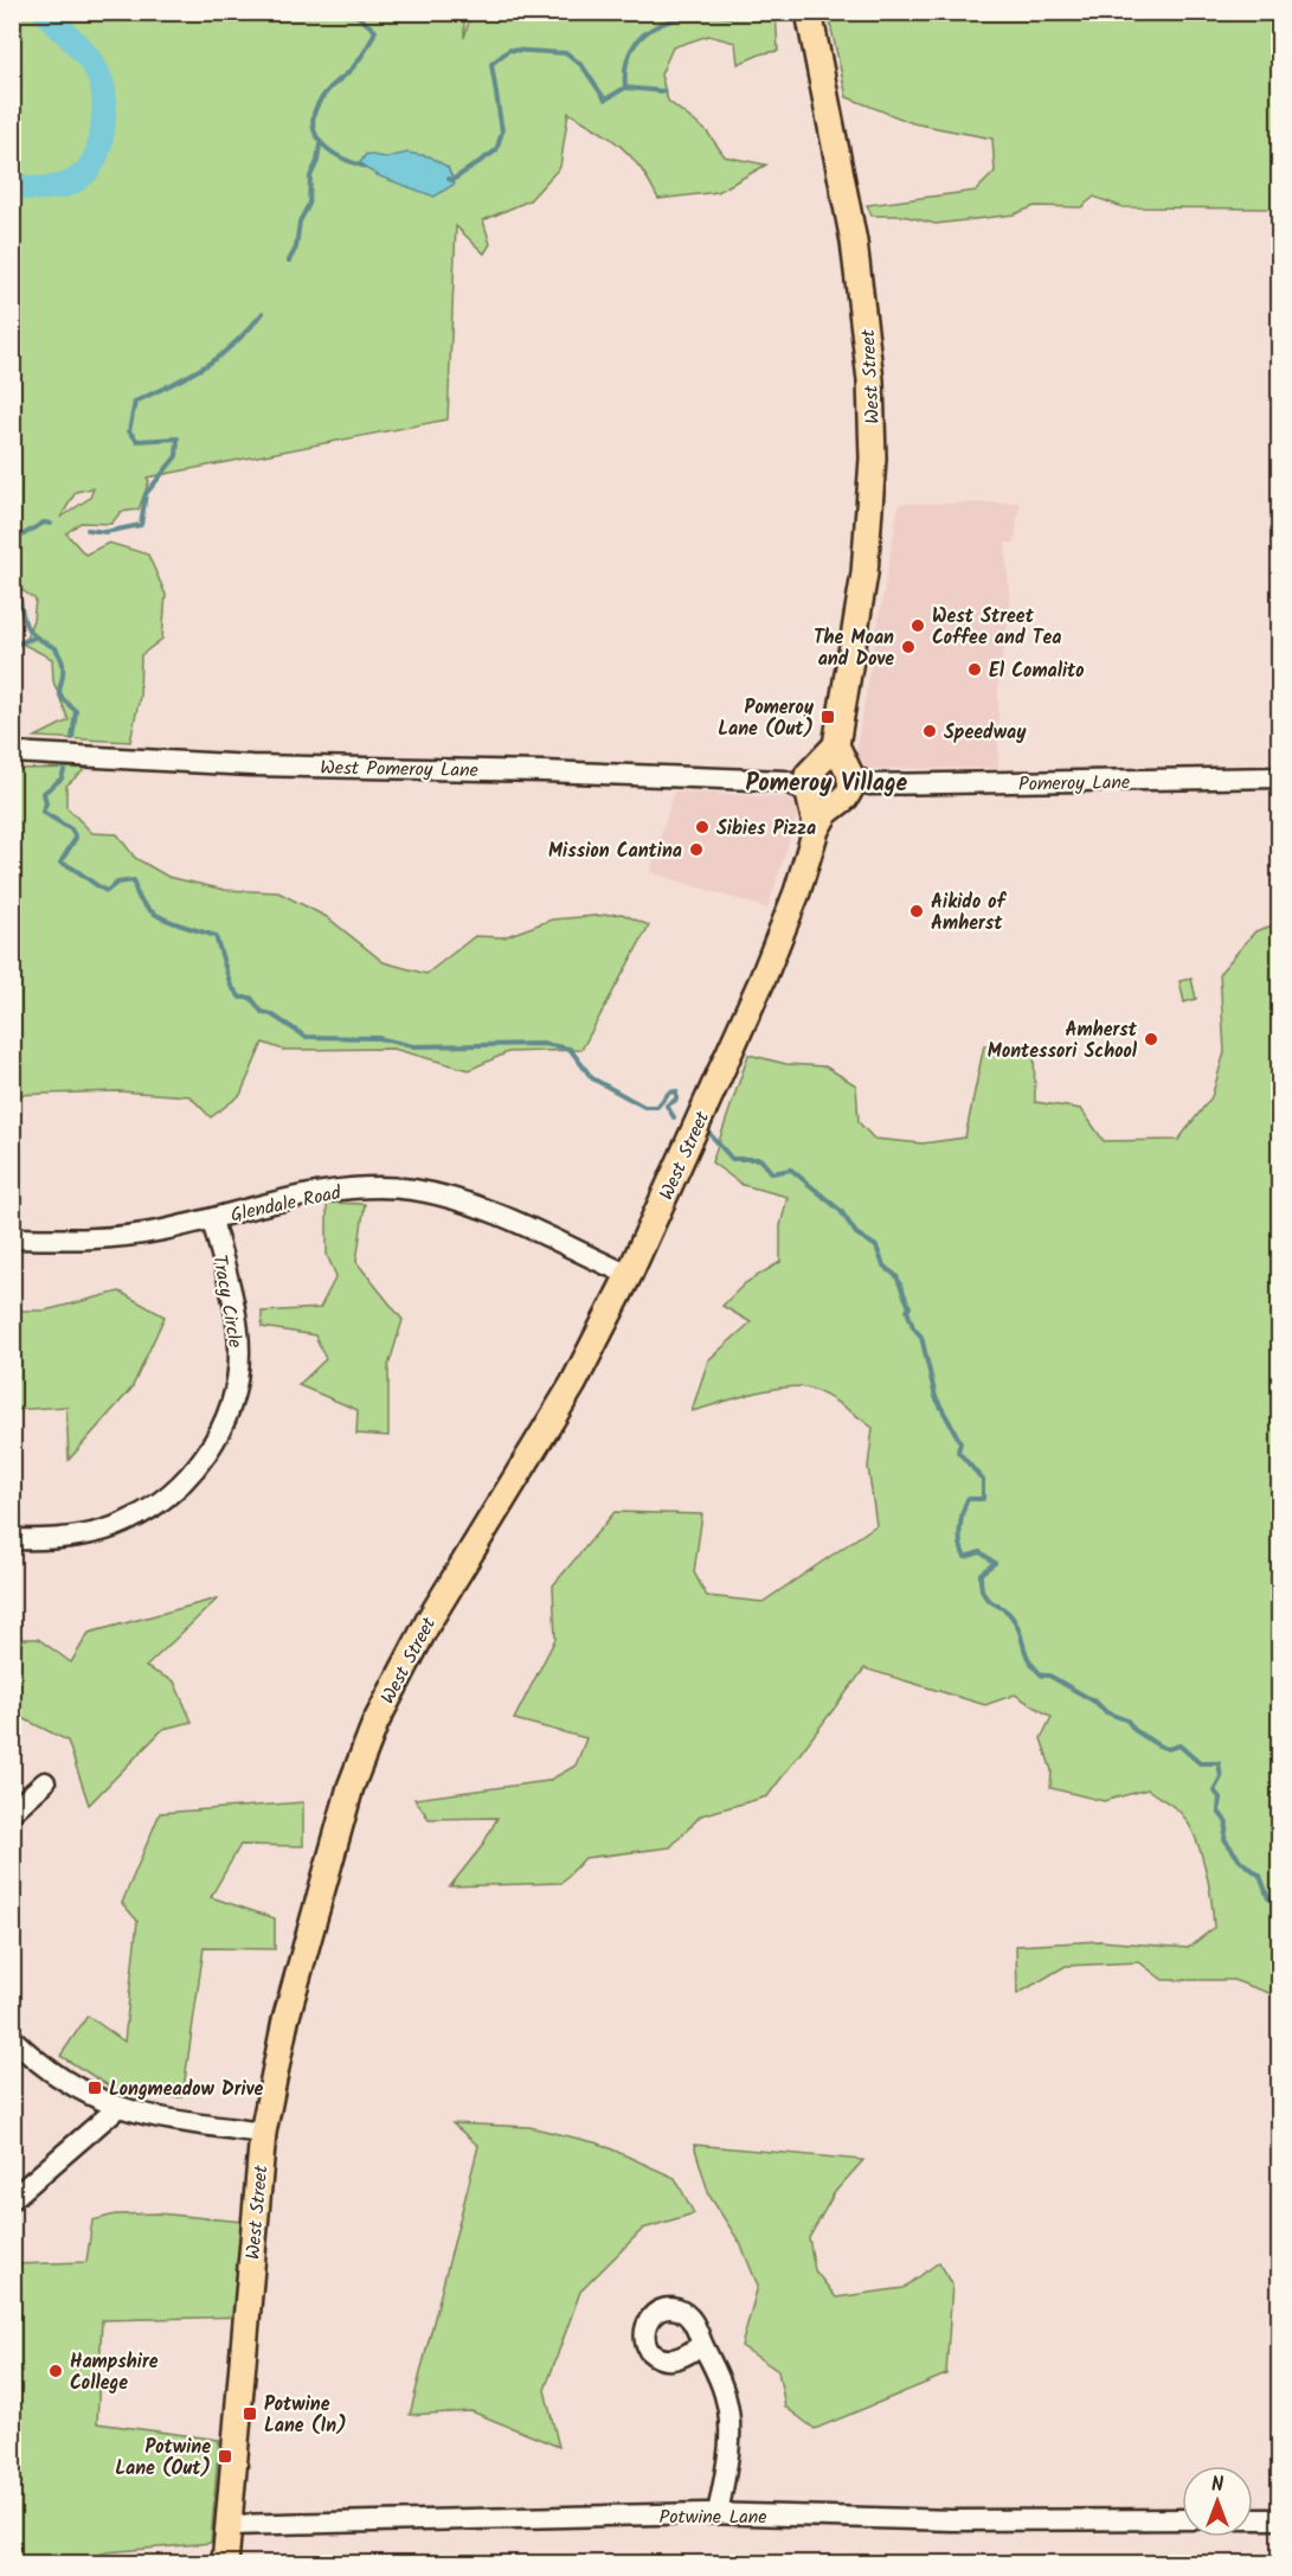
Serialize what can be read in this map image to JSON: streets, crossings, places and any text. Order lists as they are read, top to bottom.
{
  "streets": {
    "main road": ["West Street"],
    "street": [
      "West Pomeroy Lane",
      "Pomeroy Lane",
      "Glendale Road",
      "Tracy Circle",
      "Potwine Lane"
    ]
  },
  "crossings": [
    ["West Street", "West Pomeroy Lane"],
    ["West Street", "Pomeroy Lane"],
    ["West Street", "Glendale Road"],
    ["West Street", "Potwine Lane"],
    ["West Pomeroy Lane", "Pomeroy Lane"],
    ["Glendale Road", "Tracy Circle"]
  ],
  "districts": ["Pomeroy Village"],
  "places": {
    "other": [
      "West Street Coffee and Tea",
      "The Moan and Dove",
      "El Comalito",
      "Speedway",
      "Sibies Pizza",
      "Mission Cantina",
      "Aikido of Amherst",
      "Amherst Montessori School",
      "Hampshire College"
    ],
    "transit": [
      "Pomeroy Lane (Out)",
      "Longmeadow Drive",
      "Potwine Lane (In)",
      "Potwine Lane (Out)"
    ]
  },
  "north": "top"
}
